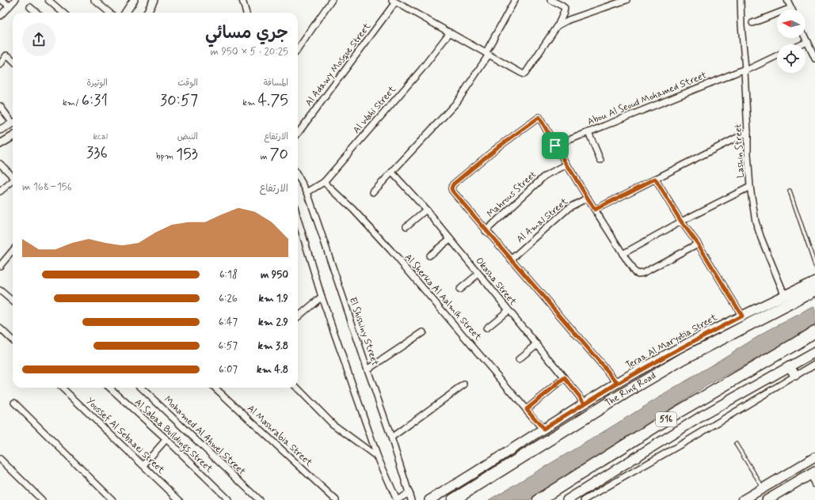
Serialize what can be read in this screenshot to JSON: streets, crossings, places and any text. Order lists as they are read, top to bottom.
{
  "streets": {
    "highway": ["The Ring Road", "516"],
    "main road": ["Teraa Al Maryotia Street"],
    "street": [
      "Al Adawy Mosque Street",
      "Abou Al Seoud Mohamed Street",
      "Al Wahi Street",
      "Lashin Street",
      "Mahrous Street",
      "Al Amal Street",
      "Okasha Street",
      "Al Sherka Al Aalmih Street",
      "El Shishiny Street",
      "Youssef Al Sebaaei Street",
      "Al Sabaa Buildings Street",
      "Mohamed Al Ahwel Street",
      "Al Mashrabia Street"
    ]
  },
  "crossings": [
    ["Abou Al Seoud Mohamed Street", "Lashin Street"],
    ["Al Wahi Street", "Al Sherka Al Aalmih Street"],
    ["Al Wahi Street", "El Shishiny Street"],
    ["Lashin Street", "Teraa Al Maryotia Street"],
    ["Okasha Street", "Teraa Al Maryotia Street"],
    ["Al Sherka Al Aalmih Street", "Teraa Al Maryotia Street"]
  ],
  "north": "left",
  "page": {
    "heading": ["جري مسائي", "20:25 · 5 × 950 m"],
    "stats": [
      ["المسافة", "4.75 km"],
      ["الوقت", "30:57"],
      ["الوتيرة", "6:31 /km"],
      ["الارتفاع", "70 m"],
      ["النبض", "153 bpm"],
      ["kcal", "336"]
    ],
    "chart": ["الارتفاع", "156–168 m"],
    "list": [
      {
        "name": "950 m",
        "note": "6:18"
      },
      {
        "name": "1.9 km",
        "note": "6:26"
      },
      {
        "name": "2.9 km",
        "note": "6:47"
      },
      {
        "name": "3.8 km",
        "note": "6:57"
      },
      {
        "name": "4.8 km",
        "note": "6:07"
      }
    ]
  }
}
